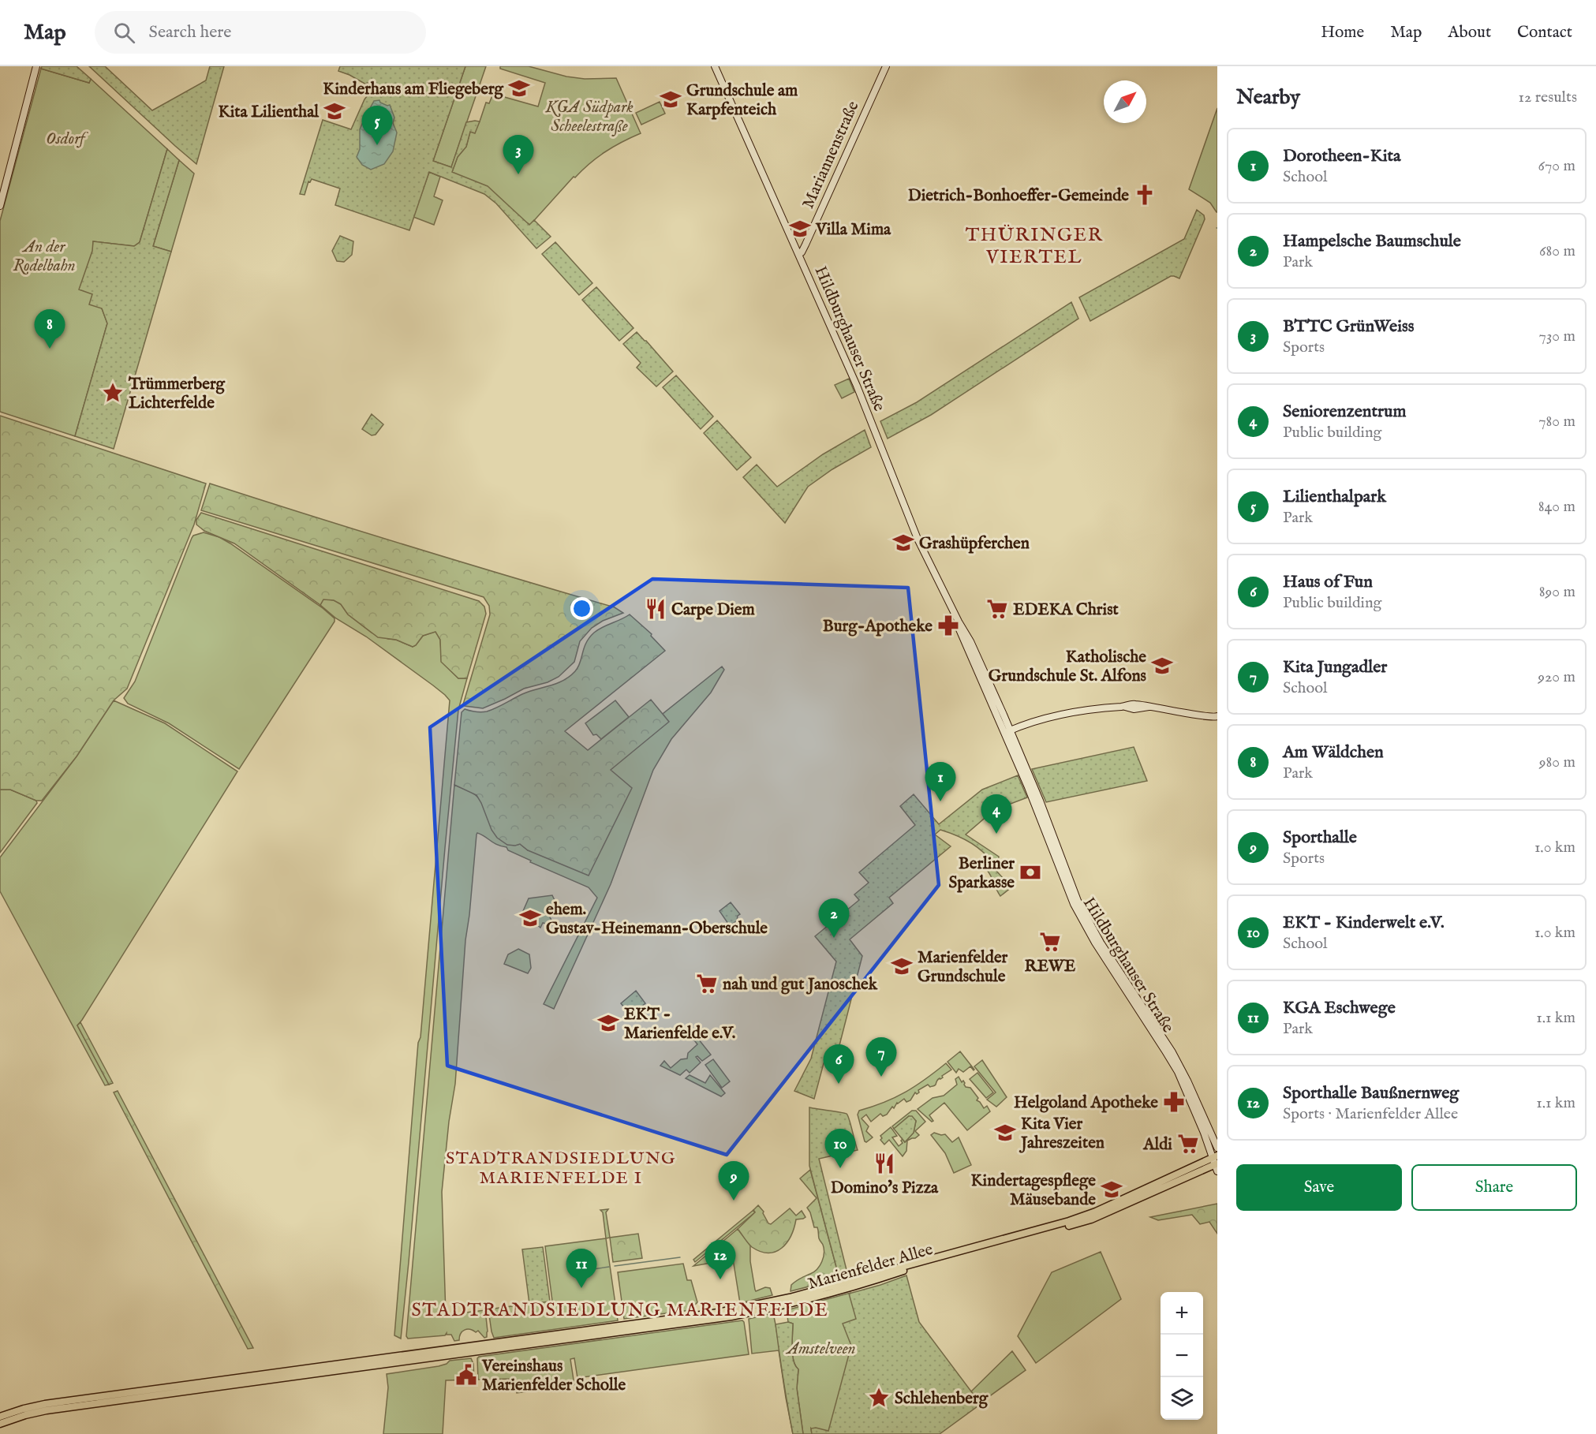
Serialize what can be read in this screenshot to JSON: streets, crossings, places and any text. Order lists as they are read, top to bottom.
{
  "streets": {
    "main road": ["Mariannenstraße", "Hildburghauser Straße", "Marienfelder Allee"]
  },
  "crossings": [
    ["Mariannenstraße", "Hildburghauser Straße"],
    ["Hildburghauser Straße", "Marienfelder Allee"]
  ],
  "districts": ["THÜRINGER VIERTEL", "STADTRANDSIEDLUNG MARIENFELDE I", "STADTRANDSIEDLUNG MARIENFELDE"],
  "parks": [
    "KGA Südpark Scheelestraße",
    "Osdorf",
    "An der Rodelbahn",
    "Amstelveen"
  ],
  "places": {
    "school or university": [
      "Kinderhaus am Fliegeberg",
      "Grundschule am Karpfenteich",
      "Kita Lilienthal",
      "Villa Mima",
      "Grashüpferchen",
      "Katholische Grundschule St. Alfons",
      "ehem. Gustav-Heinemann-Oberschule",
      "Marienfelder Grundschule",
      "EKT - Marienfelde e.V.",
      "Kita Vier Jahreszeiten",
      "Kindertagespflege Mäusebande"
    ],
    "church": ["Dietrich-Bonhoeffer-Gemeinde"],
    "place": ["Trümmerberg Lichterfelde", "Schlehenberg"],
    "restaurant": ["Carpe Diem", "Domino's Pizza"],
    "supermarket": [
      "EDEKA Christ",
      "REWE",
      "nah und gut Janoschek",
      "Aldi"
    ],
    "pharmacy": ["Burg-Apotheke", "Helgoland Apotheke"],
    "bank": ["Berliner Sparkasse"],
    "public building": ["Vereinshaus Marienfelder Scholle"]
  },
  "north": "top right",
  "page": {
    "header": "Map",
    "search": "Search here",
    "nav": [
      "Home",
      "Map",
      "About",
      "Contact"
    ],
    "heading": ["Nearby", "12 results"],
    "pins": [
      "5",
      "3",
      "8",
      "1",
      "4",
      "2",
      "7",
      "6",
      "10",
      "9",
      "12",
      "11"
    ],
    "list": [
      {
        "mark": "1",
        "name": "Dorotheen-Kita",
        "note": "School",
        "value": "670 m"
      },
      {
        "mark": "2",
        "name": "Hampelsche Baumschule",
        "note": "Park",
        "value": "680 m"
      },
      {
        "mark": "3",
        "name": "BTTC GrünWeiss",
        "note": "Sports",
        "value": "730 m"
      },
      {
        "mark": "4",
        "name": "Seniorenzentrum",
        "note": "Public building",
        "value": "780 m"
      },
      {
        "mark": "5",
        "name": "Lilienthalpark",
        "note": "Park",
        "value": "840 m"
      },
      {
        "mark": "6",
        "name": "Haus of Fun",
        "note": "Public building",
        "value": "890 m"
      },
      {
        "mark": "7",
        "name": "Kita Jungadler",
        "note": "School",
        "value": "920 m"
      },
      {
        "mark": "8",
        "name": "Am Wäldchen",
        "note": "Park",
        "value": "980 m"
      },
      {
        "mark": "9",
        "name": "Sporthalle",
        "note": "Sports",
        "value": "1.0 km"
      },
      {
        "mark": "10",
        "name": "EKT - Kinderwelt e.V.",
        "note": "School",
        "value": "1.0 km"
      },
      {
        "mark": "11",
        "name": "KGA Eschwege",
        "note": "Park",
        "value": "1.1 km"
      },
      {
        "mark": "12",
        "name": "Sporthalle Baußnernweg",
        "note": "Sports · Marienfelder Allee",
        "value": "1.1 km"
      }
    ],
    "buttons": ["Save", "Share"],
    "map_buttons": ["+", "−"]
  }
}
